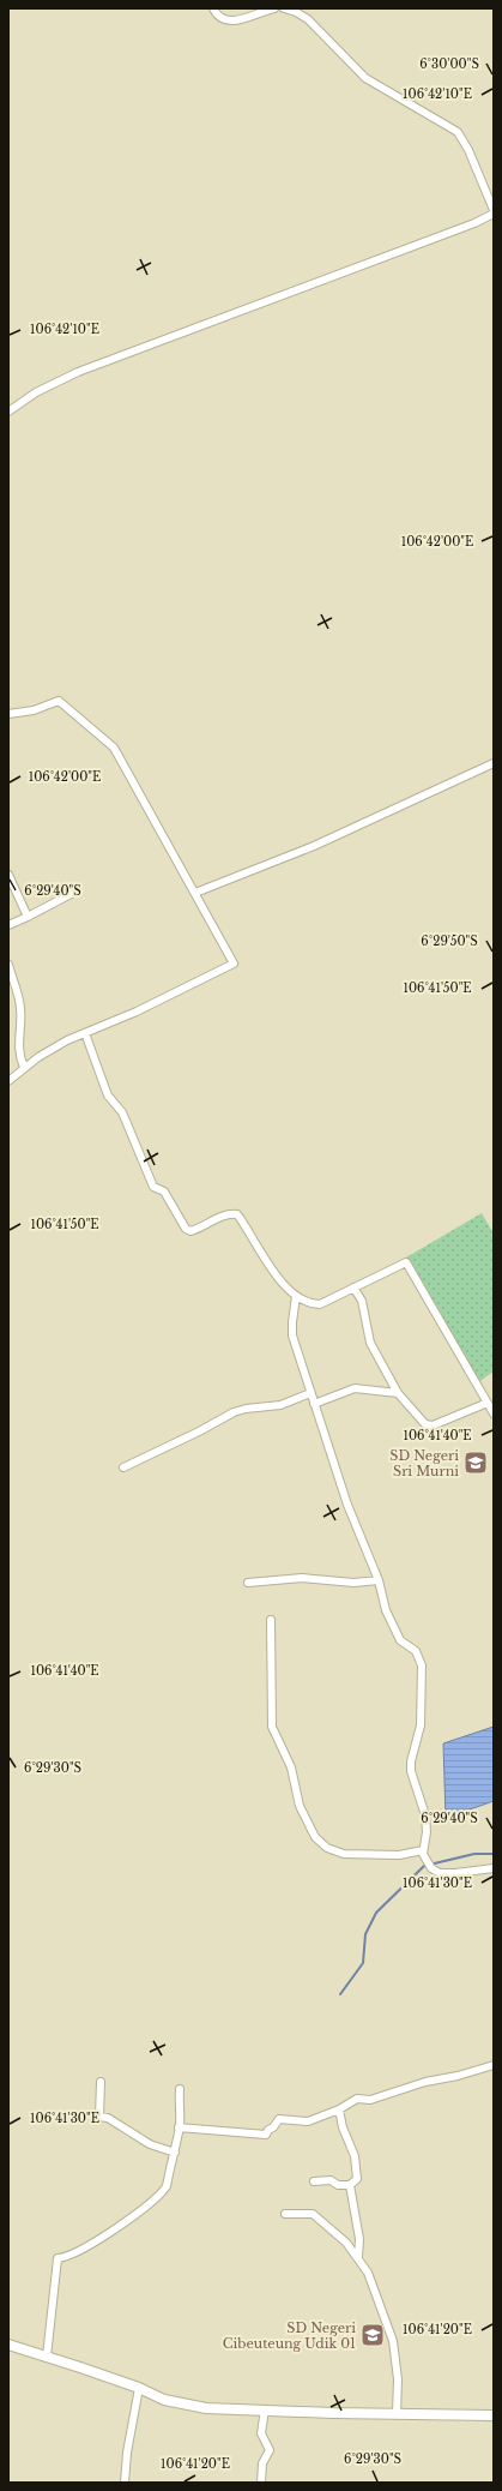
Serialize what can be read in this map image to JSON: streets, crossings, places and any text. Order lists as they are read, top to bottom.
{
  "places": {
    "school or university": ["SD Negeri Sri Murni", "SD Negeri Cibeuteung Udik 01"]
  },
  "coordinates": [
    "6°30'00\"S",
    "106°42'10\"E",
    "106°42'00\"E",
    "6°29'40\"S",
    "6°29'50\"S",
    "106°41'50\"E",
    "106°41'40\"E",
    "6°29'30\"S",
    "106°41'30\"E",
    "106°41'20\"E"
  ]
}
